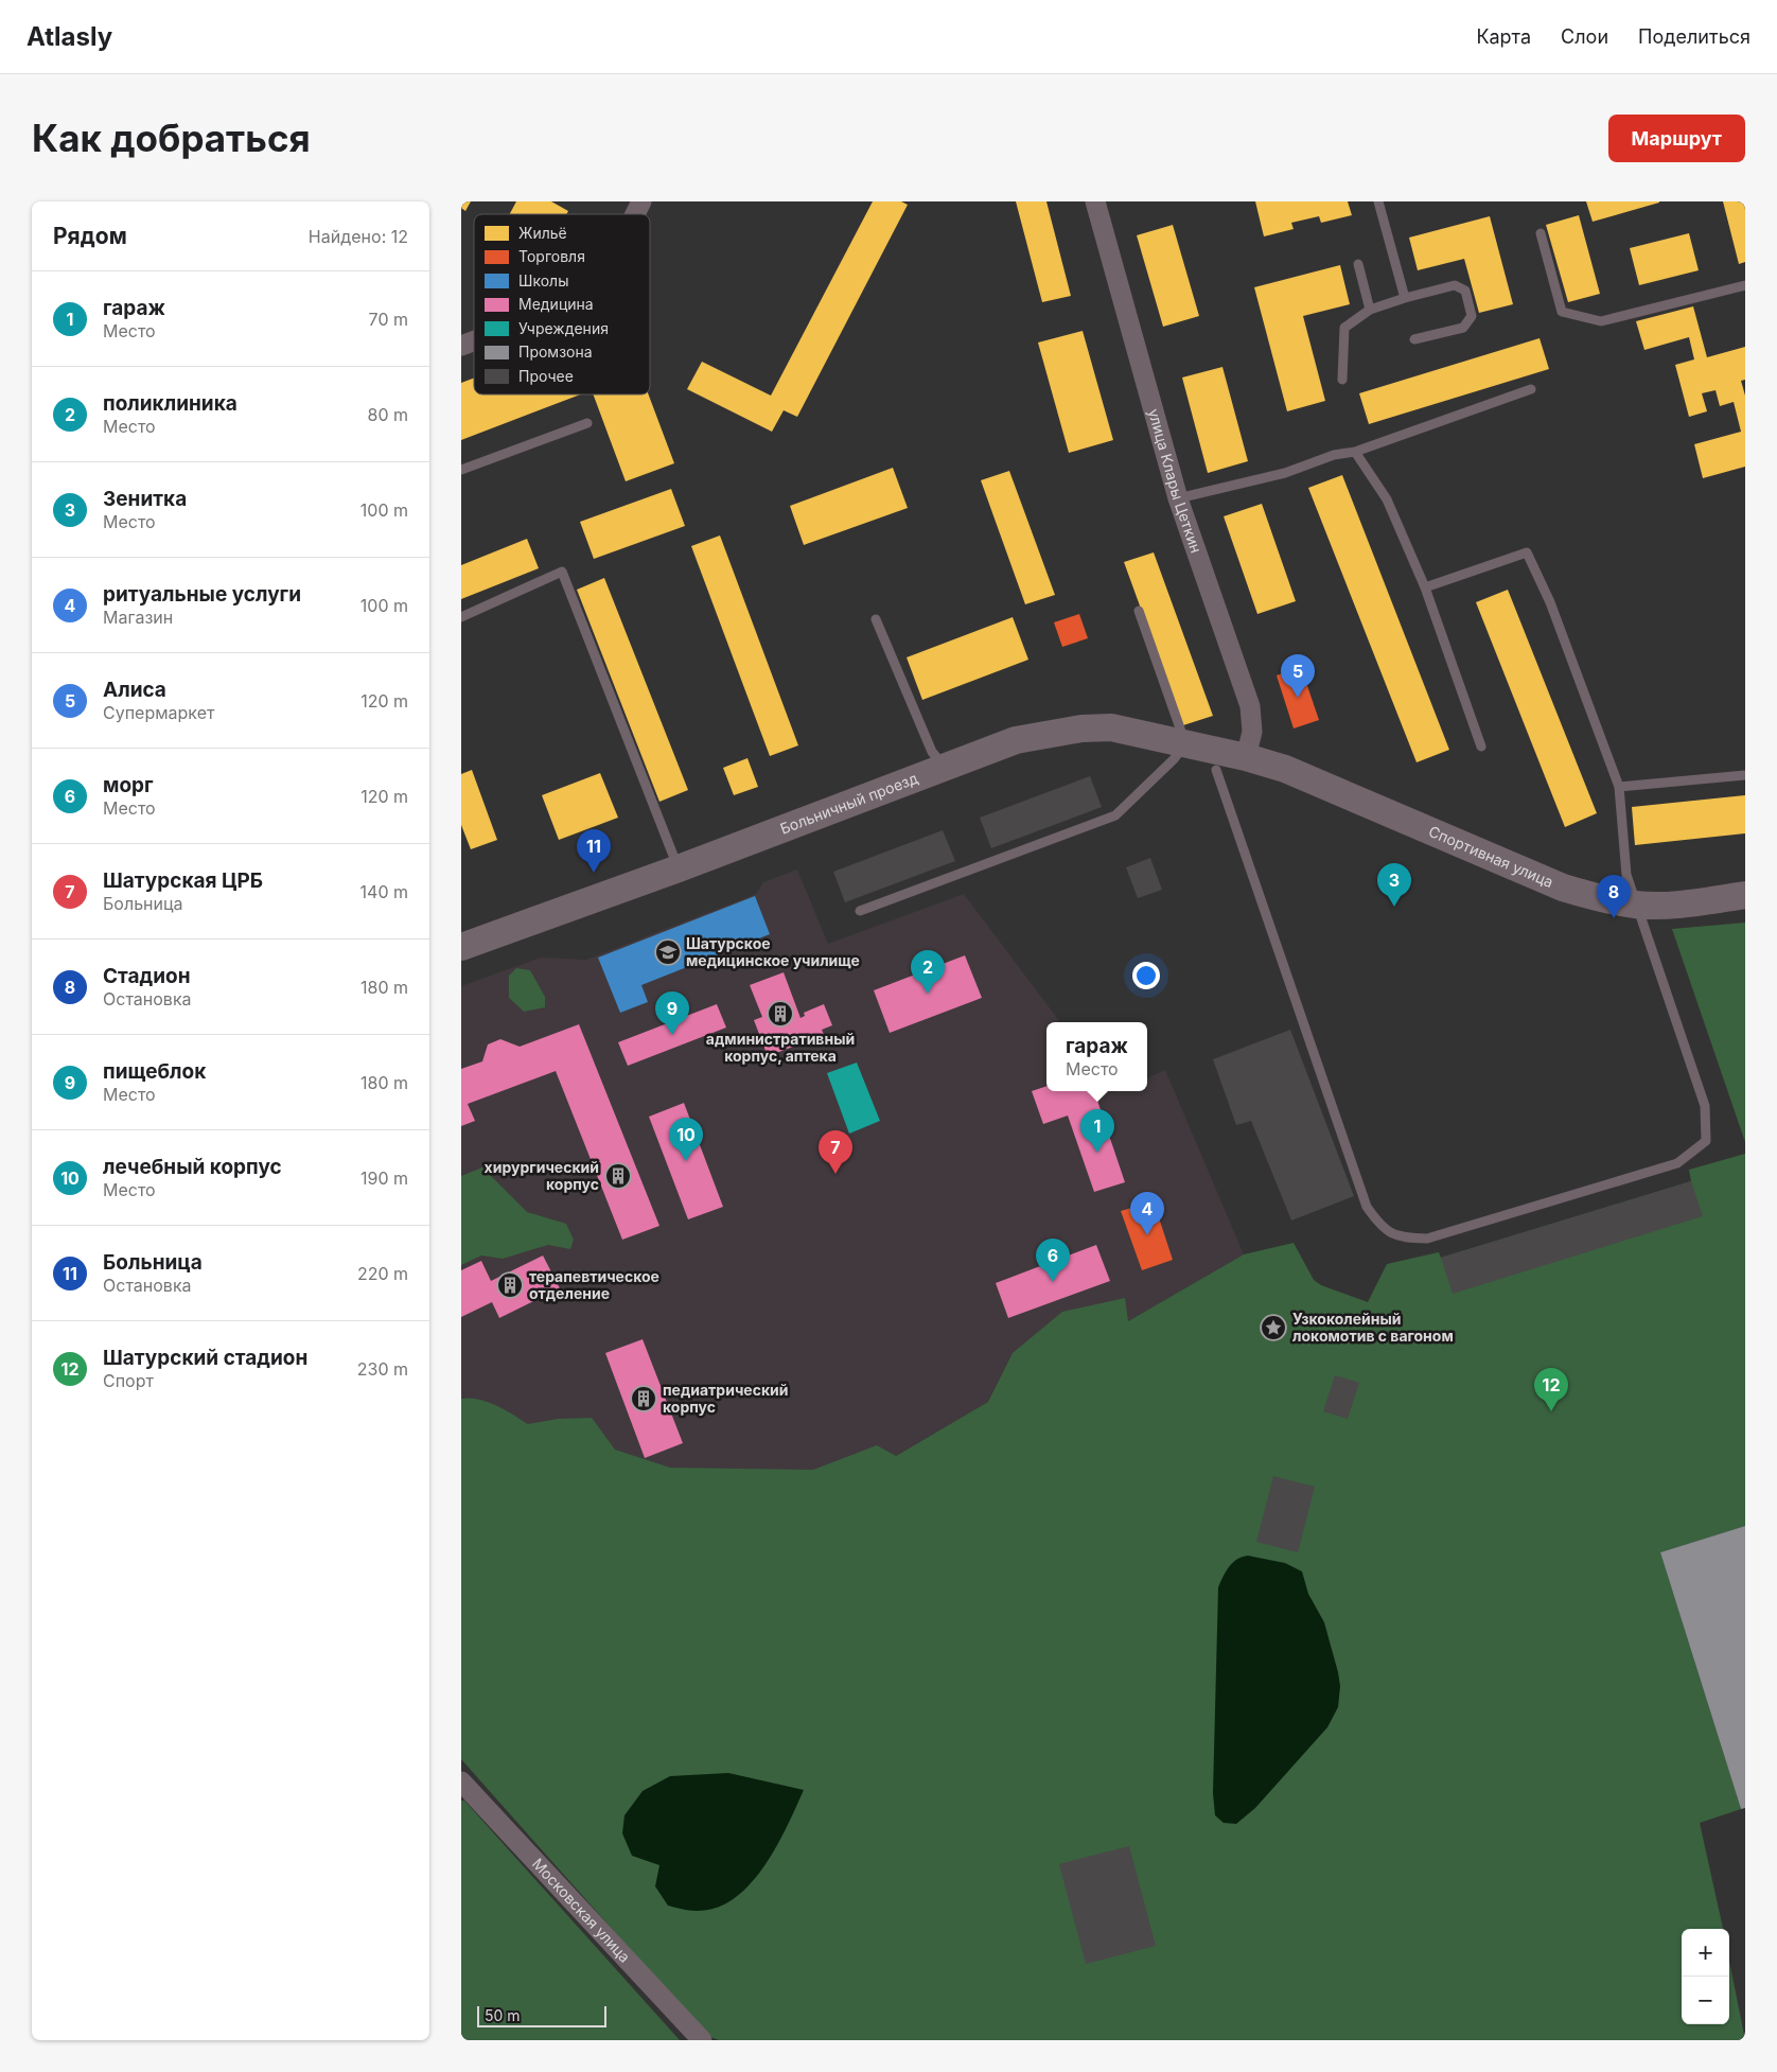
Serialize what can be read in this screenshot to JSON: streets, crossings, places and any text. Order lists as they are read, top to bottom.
{
  "streets": {
    "street": [
      "улица Клары Цеткин",
      "Больничный проезд",
      "Спортивная улица",
      "Московская улица"
    ]
  },
  "crossings": [
    ["улица Клары Цеткин", "Больничный проезд"],
    ["улица Клары Цеткин", "Спортивная улица"],
    ["Больничный проезд", "Спортивная улица"]
  ],
  "places": {
    "school or university": ["Шатурское медицинское училище"],
    "building": [
      "административный корпус, аптека",
      "хирургический корпус",
      "терапевтическое отделение",
      "педиатрический корпус"
    ],
    "place": ["Узкоколейный локомотив с вагоном"]
  },
  "legend": [
    "Жильё",
    "Торговля",
    "Школы",
    "Медицина",
    "Учреждения",
    "Промзона",
    "Прочее"
  ],
  "scale_bar": "50 m",
  "page": {
    "header": "Atlasly",
    "nav": ["Карта", "Слои", "Поделиться"],
    "buttons": "Маршрут",
    "title": "Как добраться",
    "heading": ["Рядом", "Найдено: 12"],
    "list": [
      {
        "mark": "1",
        "name": "гараж",
        "note": "Место",
        "value": "70 m"
      },
      {
        "mark": "2",
        "name": "поликлиника",
        "note": "Место",
        "value": "80 m"
      },
      {
        "mark": "3",
        "name": "Зенитка",
        "note": "Место",
        "value": "100 m"
      },
      {
        "mark": "4",
        "name": "ритуальные услуги",
        "note": "Магазин",
        "value": "100 m"
      },
      {
        "mark": "5",
        "name": "Алиса",
        "note": "Супермаркет",
        "value": "120 m"
      },
      {
        "mark": "6",
        "name": "морг",
        "note": "Место",
        "value": "120 m"
      },
      {
        "mark": "7",
        "name": "Шатурская ЦРБ",
        "note": "Больница",
        "value": "140 m"
      },
      {
        "mark": "8",
        "name": "Стадион",
        "note": "Остановка",
        "value": "180 m"
      },
      {
        "mark": "9",
        "name": "пищеблок",
        "note": "Место",
        "value": "180 m"
      },
      {
        "mark": "10",
        "name": "лечебный корпус",
        "note": "Место",
        "value": "190 m"
      },
      {
        "mark": "11",
        "name": "Больница",
        "note": "Остановка",
        "value": "220 m"
      },
      {
        "mark": "12",
        "name": "Шатурский стадион",
        "note": "Спорт",
        "value": "230 m"
      }
    ],
    "pins": [
      "5",
      "11",
      "3",
      "8",
      "2",
      "9",
      "1",
      "10",
      "7",
      "4",
      "6",
      "12"
    ],
    "popup": ["гараж", "Место"],
    "map_buttons": ["+", "−"],
    "scale": "50 m"
  }
}
